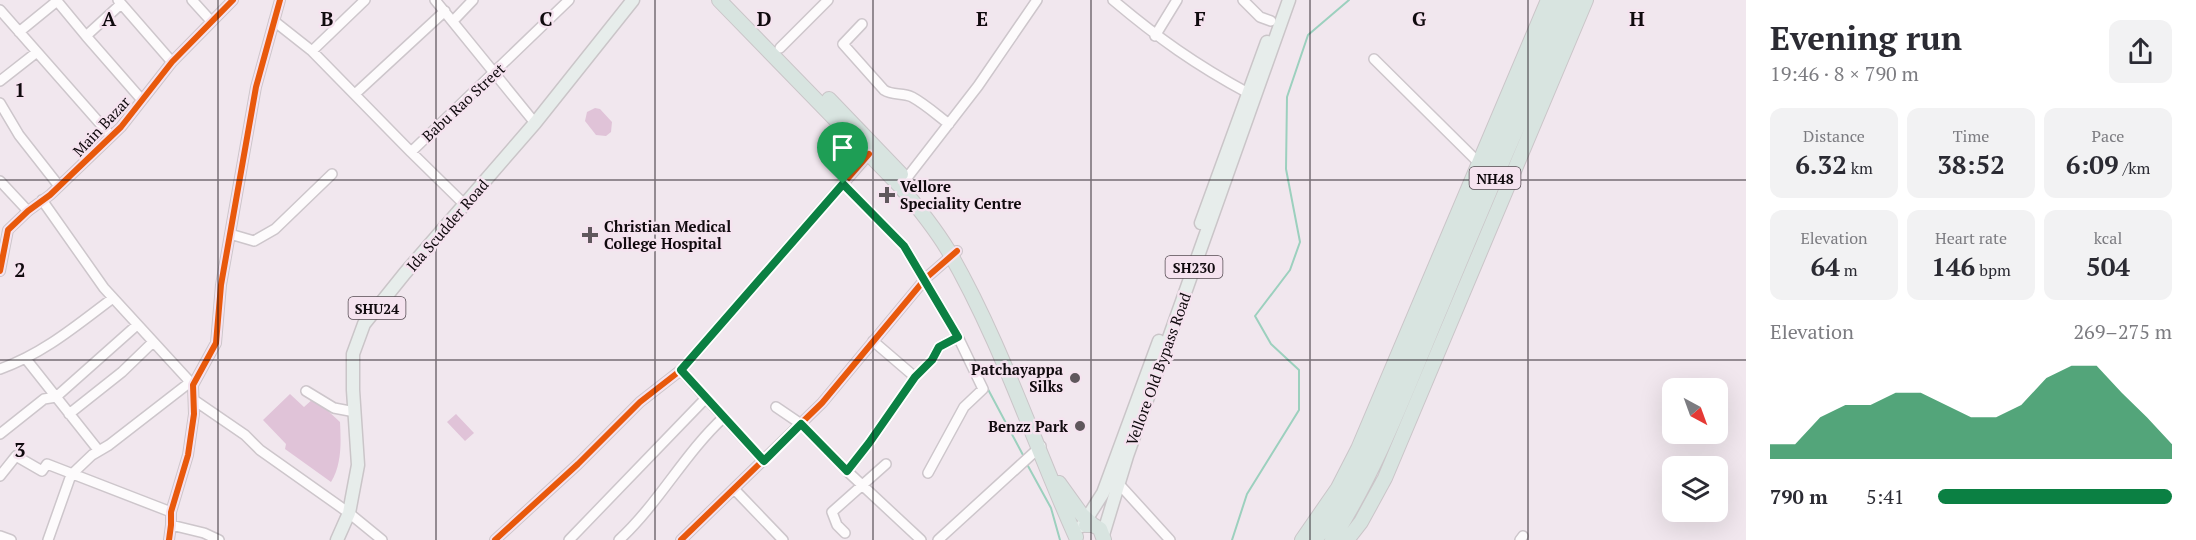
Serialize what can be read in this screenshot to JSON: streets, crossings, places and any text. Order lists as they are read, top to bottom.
{
  "streets": {
    "highway": ["NH48"],
    "main road": [
      "Ida Scudder Road",
      "SH230",
      "SHU24",
      "Vellore Old Bypass Road"
    ],
    "street": ["Babu Rao Street", "Main Bazar"]
  },
  "crossings": [
    ["Babu Rao Street", "Ida Scudder Road"],
    ["Ida Scudder Road", "SHU24"]
  ],
  "places": {
    "health": ["Vellore Speciality Centre", "Christian Medical College Hospital"],
    "other": ["Patchayappa Silks", "Benzz Park"]
  },
  "north": "bottom right",
  "page": {
    "heading": ["Evening run", "19:46 · 8 × 790 m"],
    "stats": [
      ["Distance", "6.32 km"],
      ["Time", "38:52"],
      ["Pace", "6:09 /km"],
      ["Elevation", "64 m"],
      ["Heart rate", "146 bpm"],
      ["kcal", "504"]
    ],
    "chart": ["Elevation", "269–275 m"],
    "list": [
      {
        "name": "790 m",
        "note": "5:41"
      }
    ]
  },
  "grid": {
    "columns": [
      "A",
      "B",
      "C",
      "D",
      "E",
      "F",
      "G",
      "H"
    ],
    "rows": ["1", "2", "3"]
  }
}
